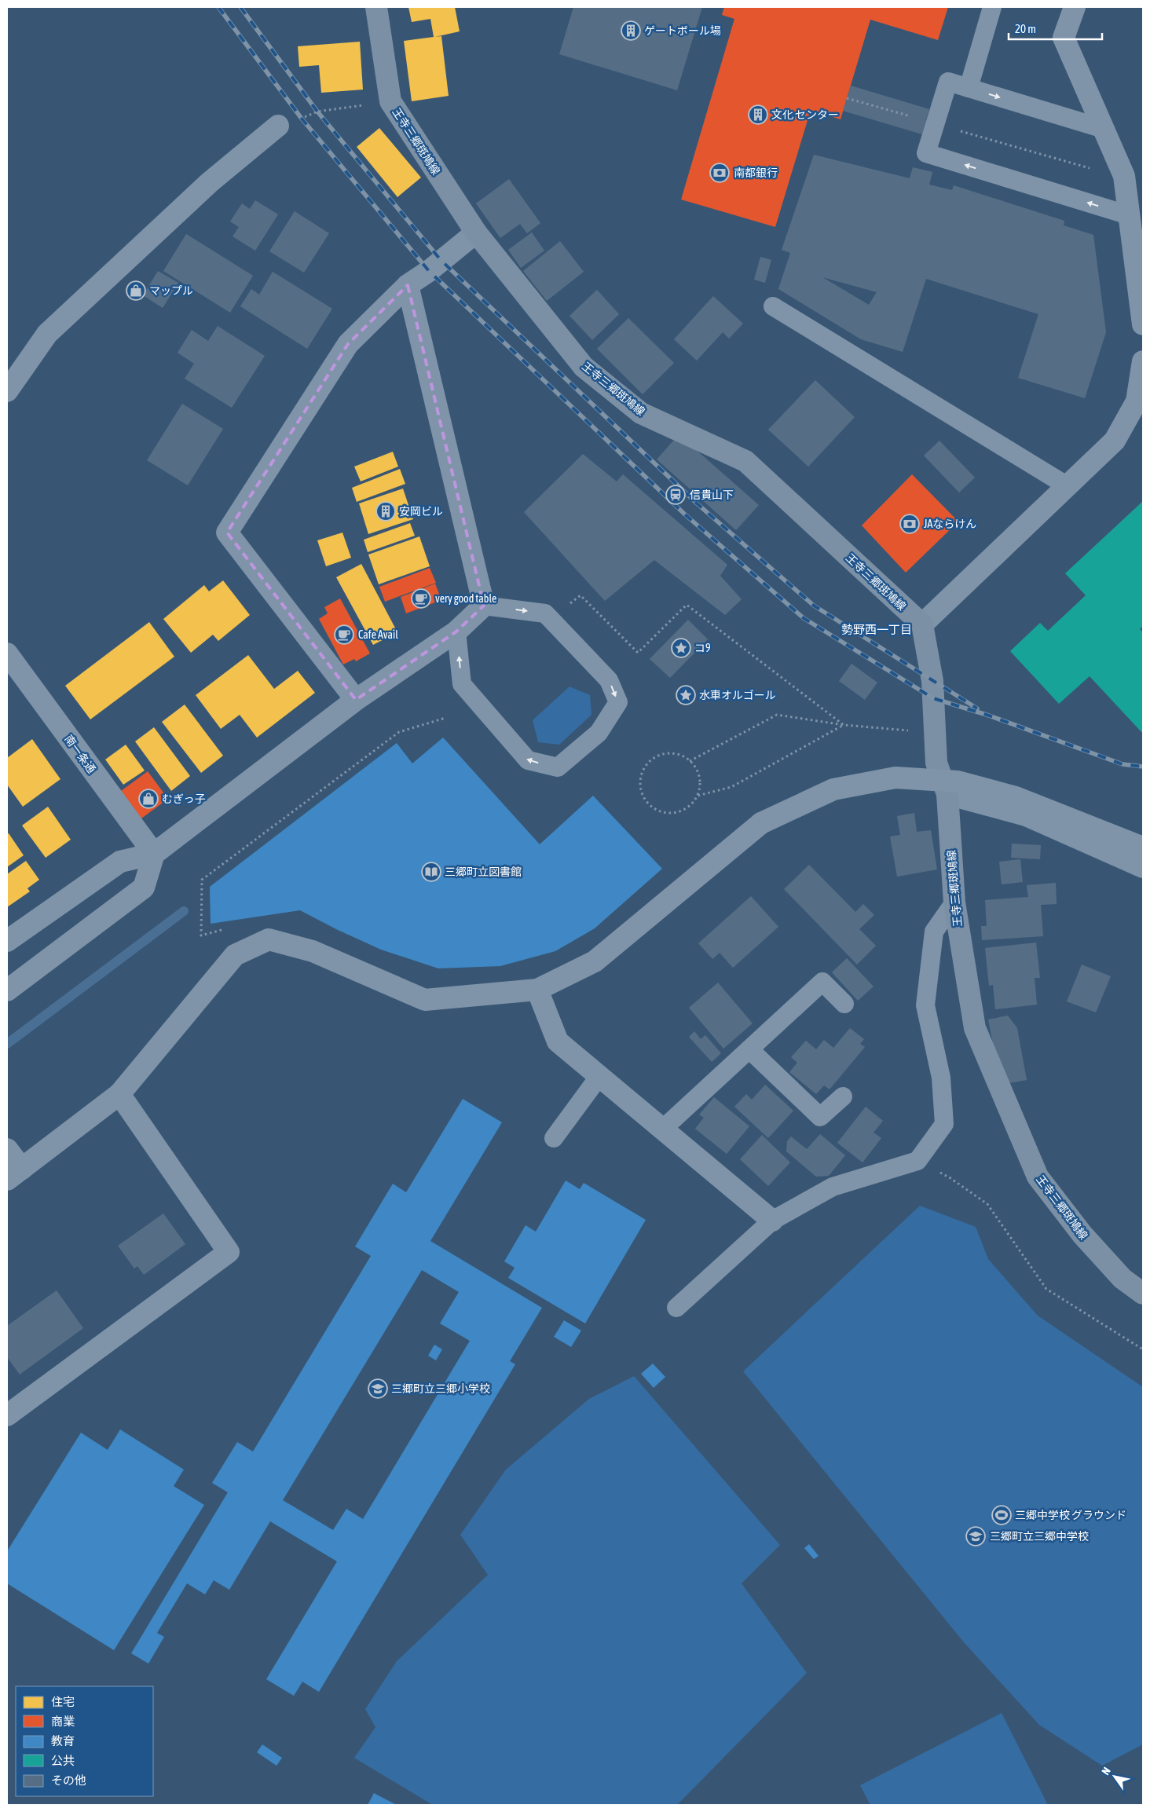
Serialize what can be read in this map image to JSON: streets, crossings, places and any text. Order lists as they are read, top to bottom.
{
  "streets": {
    "main road": ["王寺三郷斑鳩線"],
    "street": ["南一条通"]
  },
  "districts": ["勢野西一丁目"],
  "places": {
    "building": ["ゲートボール場", "文化 センター", "安岡ビル"],
    "bank": ["南都銀行", "JAならけん"],
    "shop": ["マップル", "むぎっ子"],
    "station": ["信貴山下"],
    "cafe": ["very good table", "Cafe Avail"],
    "place": ["コ9", "水車オルゴール"],
    "library": ["三郷町立図書館"],
    "school or university": ["三郷町立三郷小学校", "三郷町立三郷中学校"],
    "sports": ["三郷中学校 グラウンド"]
  },
  "legend": [
    "住宅",
    "商業",
    "教育",
    "公共",
    "その他"
  ],
  "scale_bar": "20 m",
  "north": "top left"
}
